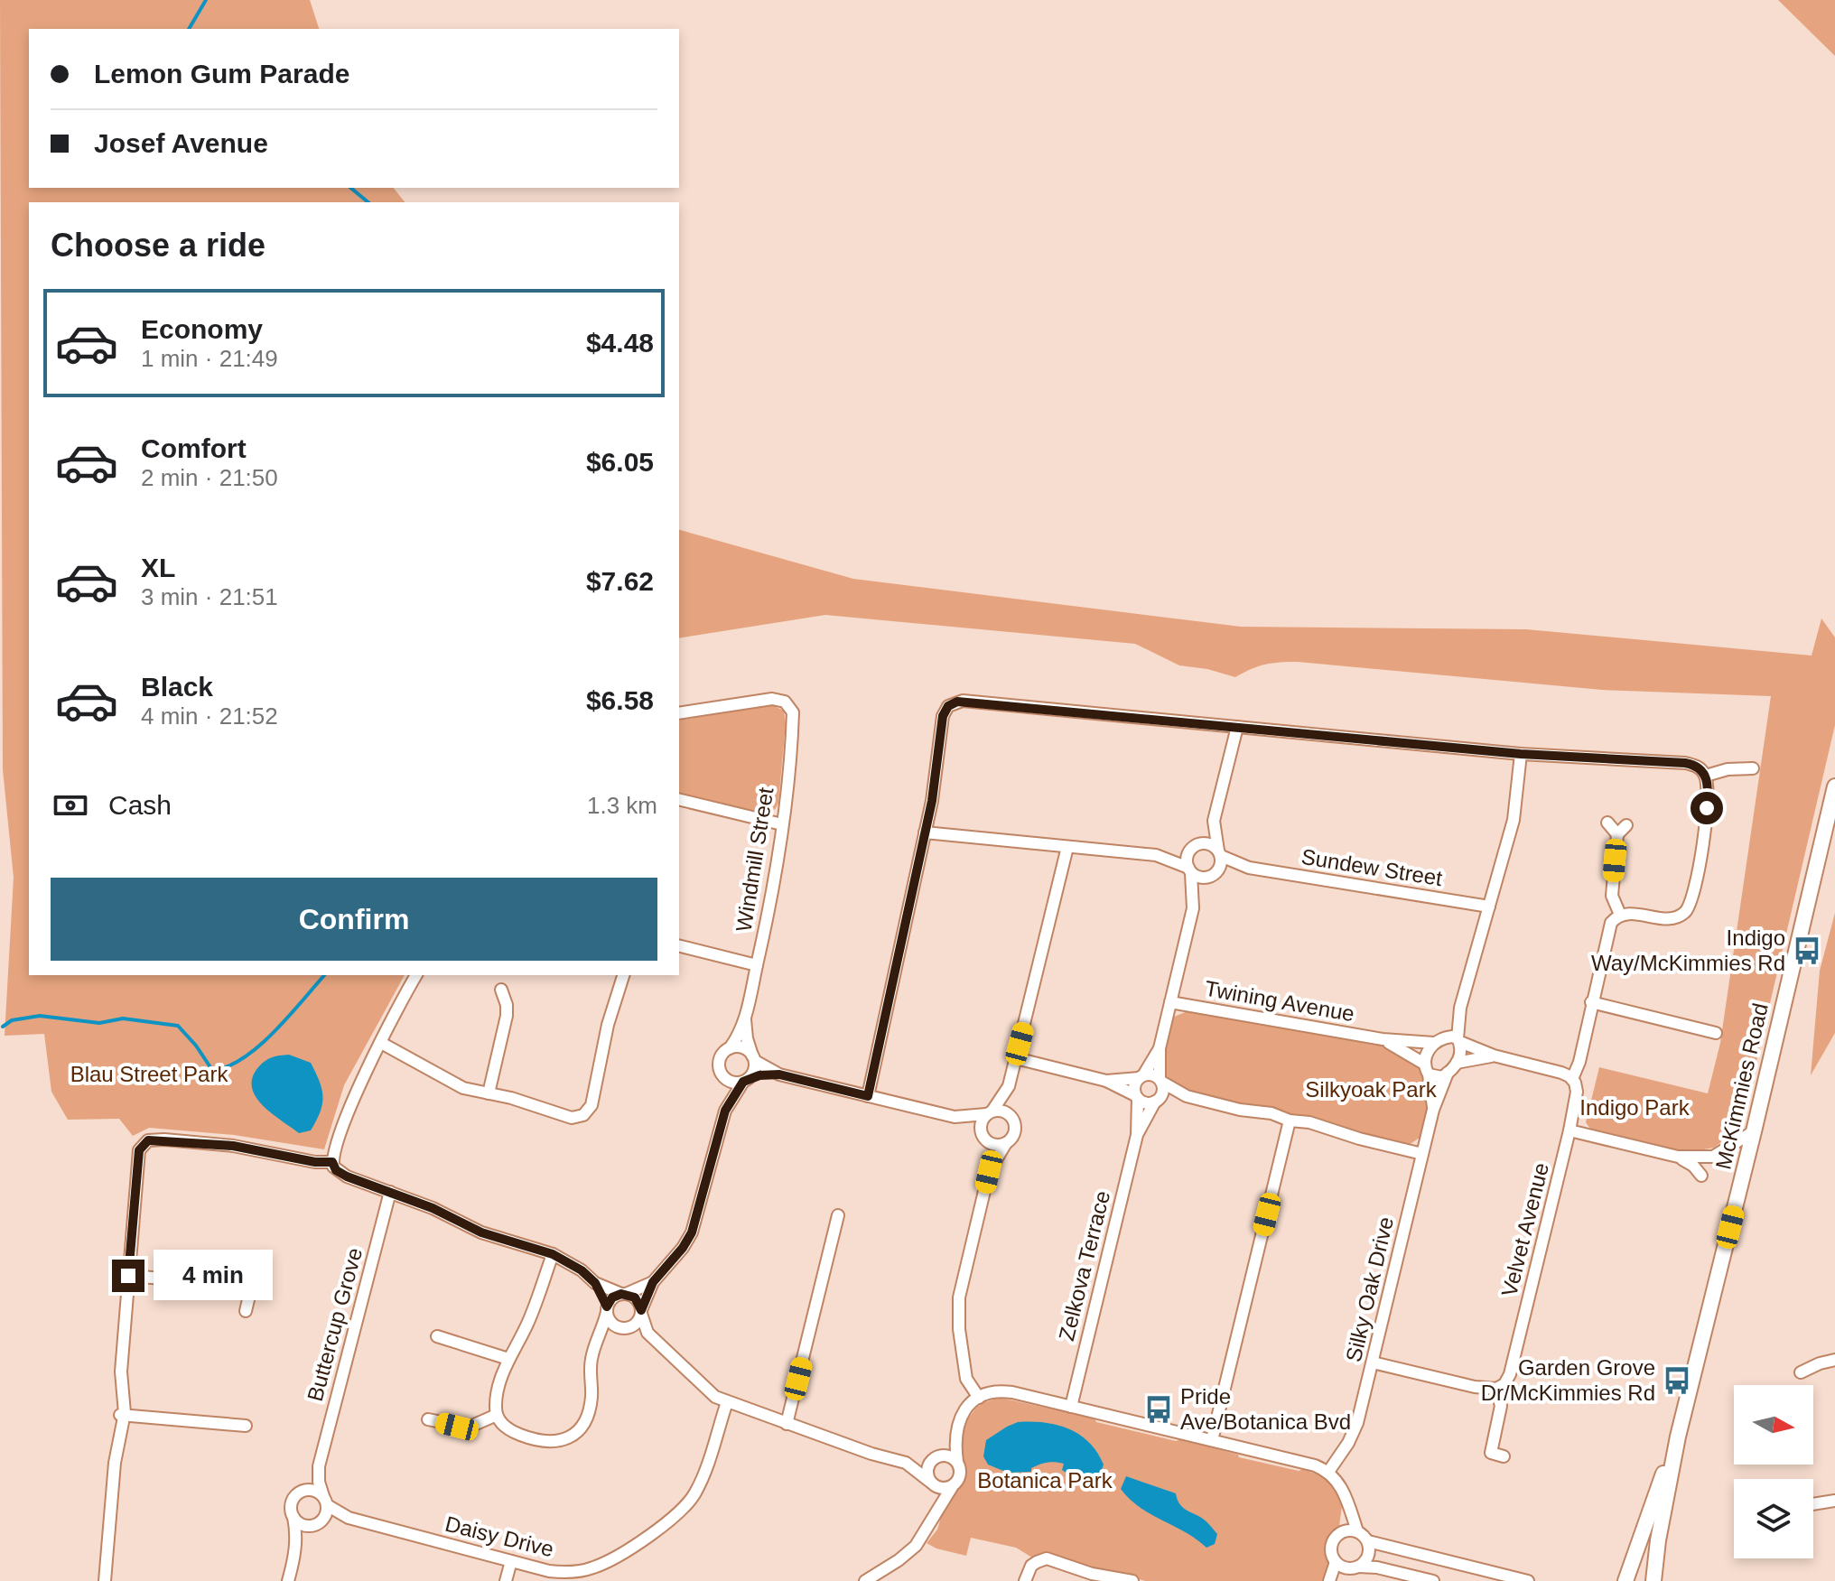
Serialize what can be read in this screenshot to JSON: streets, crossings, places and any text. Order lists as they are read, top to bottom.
{
  "streets": {
    "main road": ["McKimmies Road"],
    "street": [
      "Windmill Street",
      "Sundew Street",
      "Twining Avenue",
      "Velvet Avenue",
      "Zelkova Terrace",
      "Silky Oak Drive",
      "Buttercup Grove",
      "Daisy Drive"
    ]
  },
  "crossings": [
    ["Twining Avenue", "Silky Oak Drive"],
    ["Buttercup Grove", "Daisy Drive"]
  ],
  "parks": [
    "Blau Street Park",
    "Silkyoak Park",
    "Indigo Park",
    "Botanica Park"
  ],
  "places": {
    "bus stop": ["Indigo Way/McKimmies Rd", "Garden Grove Dr/McKimmies Rd", "Pride Ave/Botanica Bvd"]
  },
  "north": "right",
  "page": {
    "banner": ["Lemon Gum Parade", "Josef Avenue"],
    "heading": "Choose a ride",
    "list": [
      {
        "name": "Economy",
        "note": "1 min · 21:49",
        "value": "$4.48"
      },
      {
        "name": "Comfort",
        "note": "2 min · 21:50",
        "value": "$6.05"
      },
      {
        "name": "XL",
        "note": "3 min · 21:51",
        "value": "$7.62"
      },
      {
        "name": "Black",
        "note": "4 min · 21:52",
        "value": "$6.58"
      }
    ],
    "pay": ["Cash", "1.3 km"],
    "buttons": "Confirm",
    "bubble": "4 min"
  }
}
